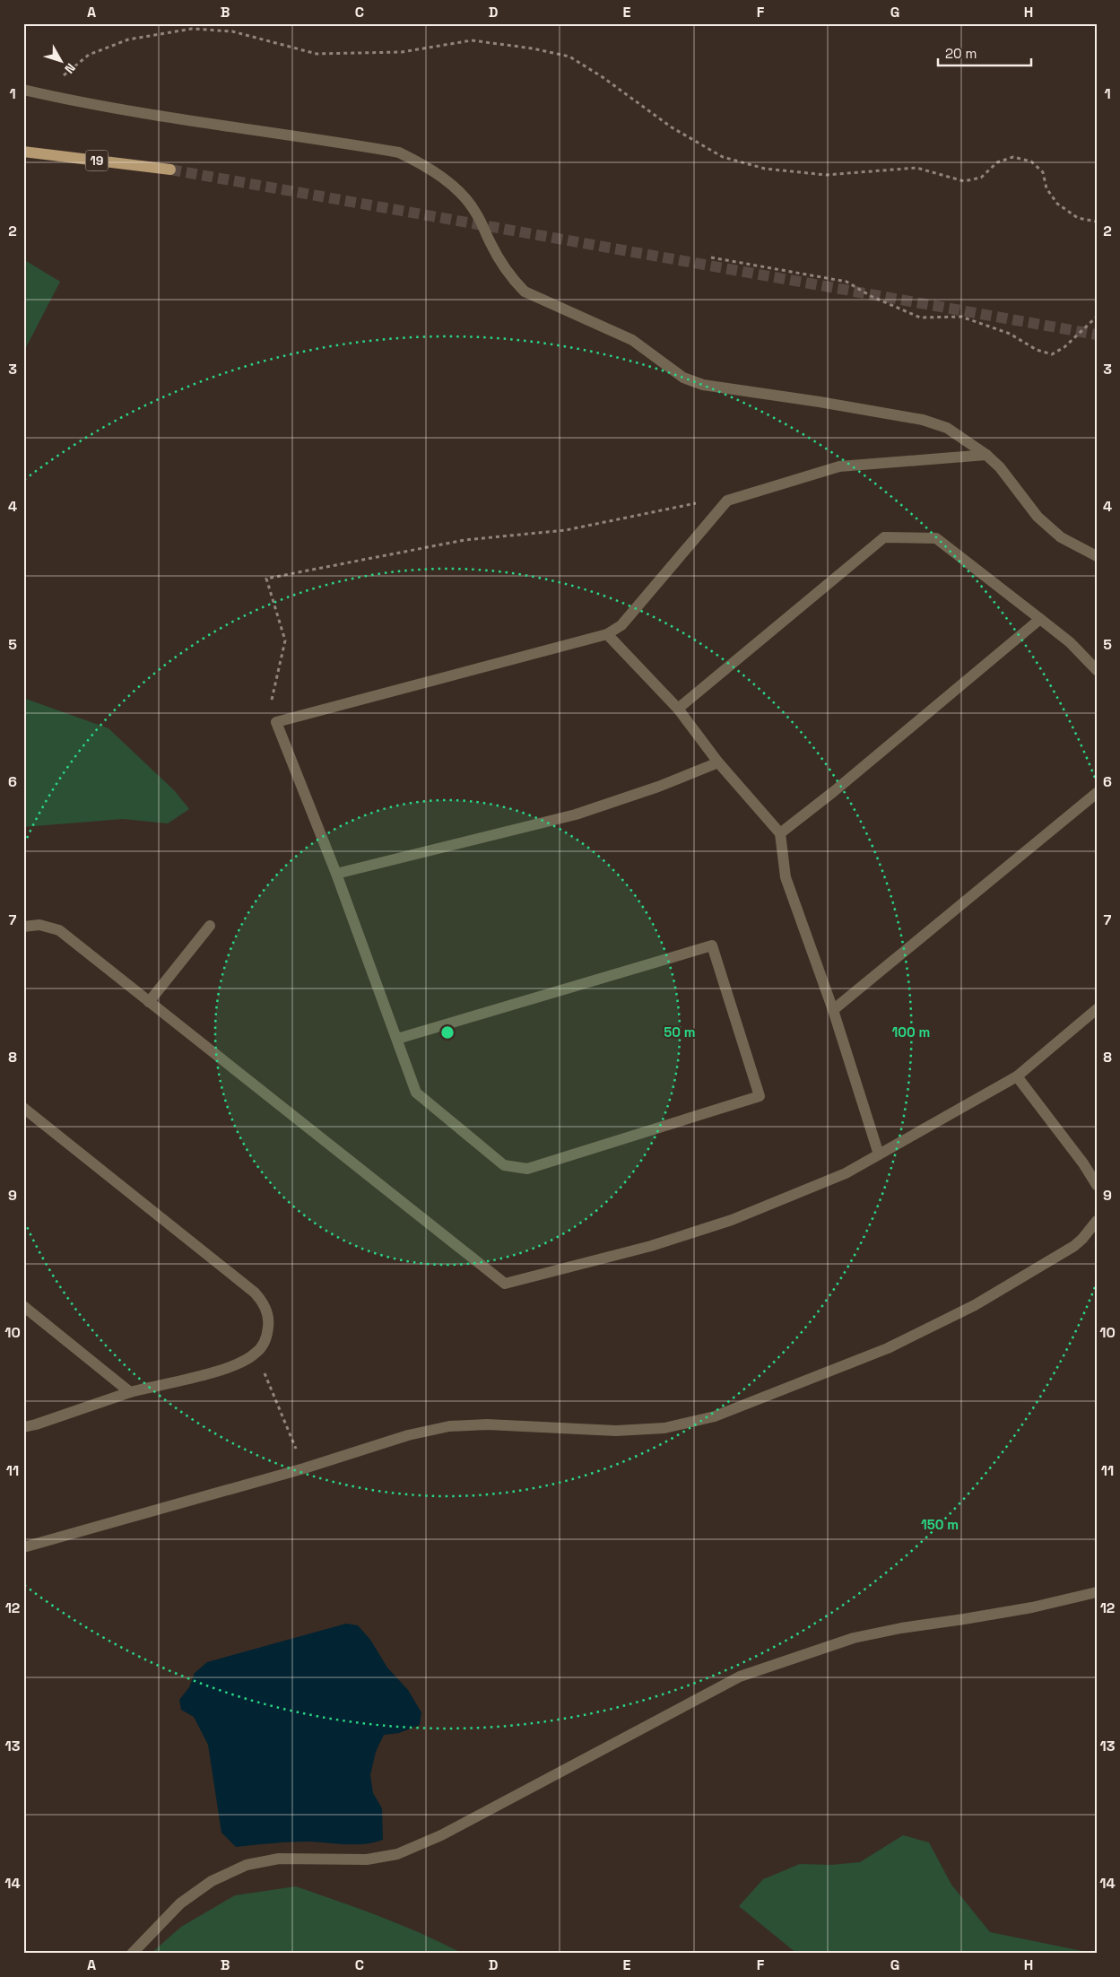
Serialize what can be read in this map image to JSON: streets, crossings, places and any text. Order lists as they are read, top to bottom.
{
  "streets": {
    "main road": ["19"]
  },
  "scale_bar": "20 m",
  "north": "bottom right",
  "grid": {
    "columns": [
      "A",
      "B",
      "C",
      "D",
      "E",
      "F",
      "G",
      "H"
    ],
    "rows": [
      "1",
      "2",
      "3",
      "4",
      "5",
      "6",
      "7",
      "8",
      "9",
      "10",
      "11",
      "12",
      "13",
      "14"
    ]
  },
  "rings": ["50 m", "100 m", "150 m"]
}
